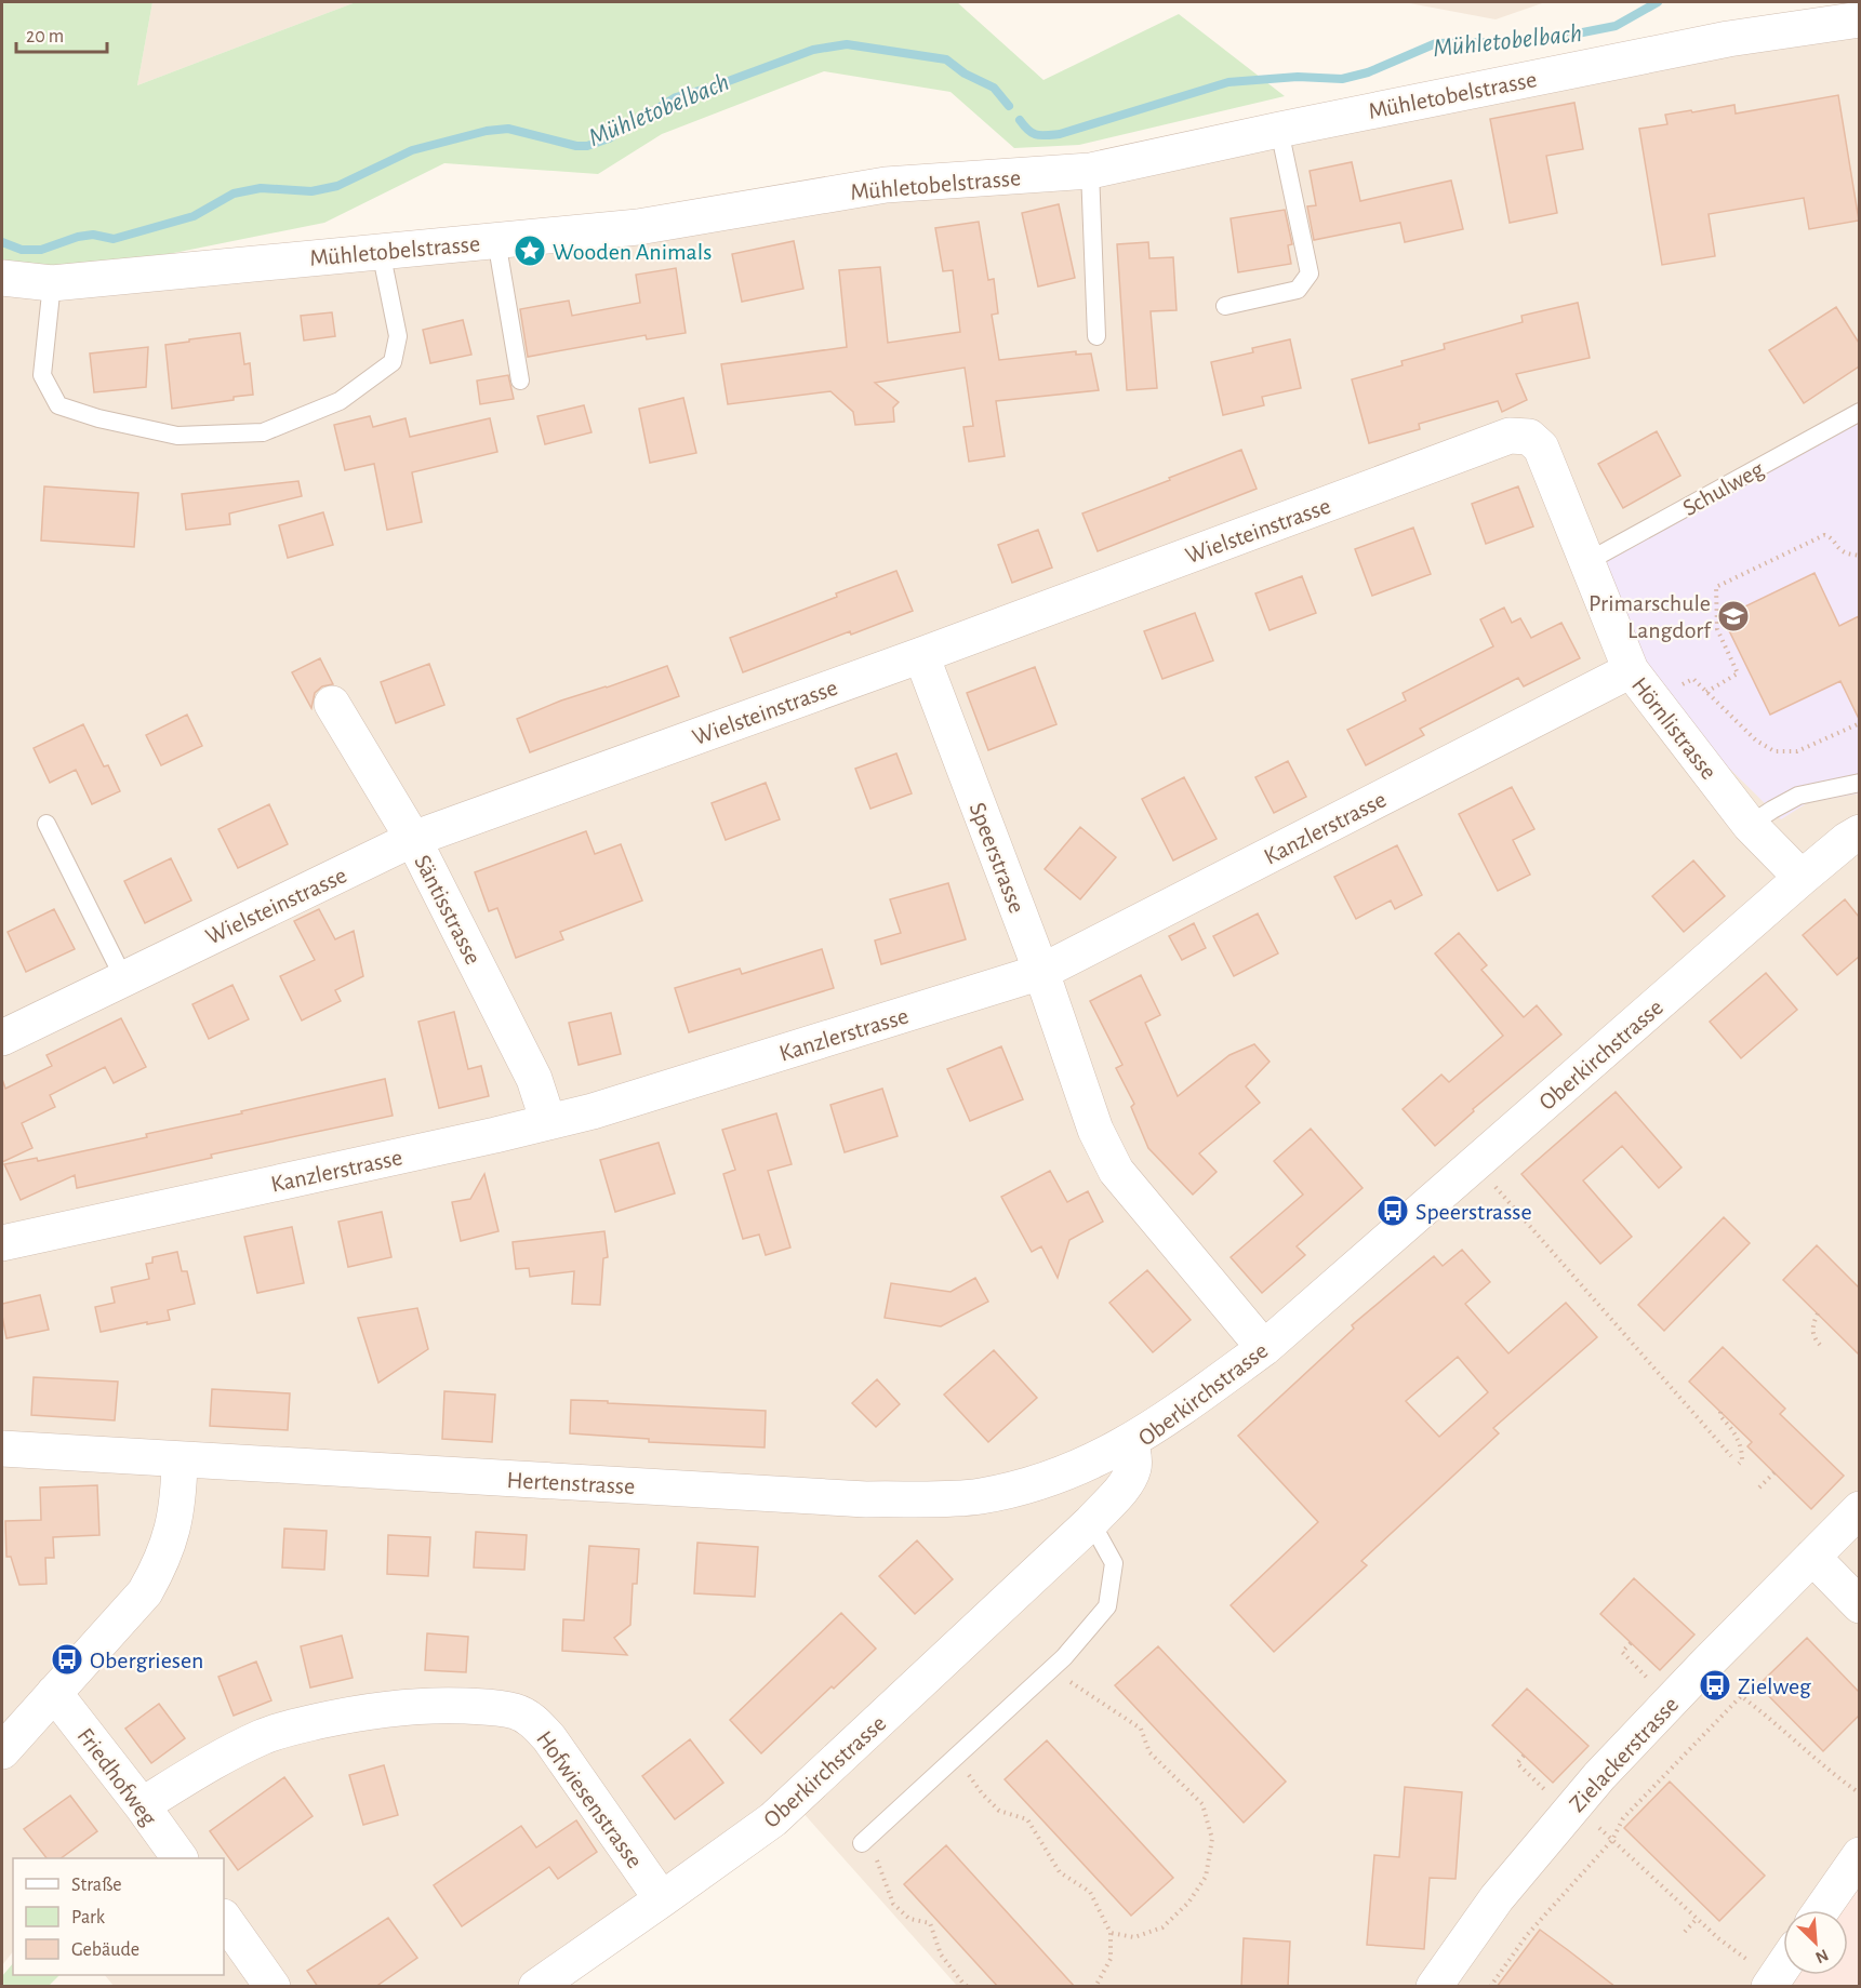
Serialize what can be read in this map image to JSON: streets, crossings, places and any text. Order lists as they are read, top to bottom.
{
  "streets": {
    "street": [
      "Mühletobelstrasse",
      "Wielsteinstrasse",
      "Hörnlistrasse",
      "Kanzlerstrasse",
      "Speerstrasse",
      "Säntisstrasse",
      "Oberkirchstrasse",
      "Hertenstrasse",
      "Zielackerstrasse",
      "Friedhofweg",
      "Hofwiesenstrasse"
    ],
    "lane": ["Schulweg"]
  },
  "crossings": [
    ["Schulweg", "Hörnlistrasse"],
    ["Wielsteinstrasse", "Hörnlistrasse"],
    ["Wielsteinstrasse", "Speerstrasse"],
    ["Wielsteinstrasse", "Säntisstrasse"],
    ["Hörnlistrasse", "Kanzlerstrasse"],
    ["Hörnlistrasse", "Oberkirchstrasse"],
    ["Kanzlerstrasse", "Speerstrasse"],
    ["Kanzlerstrasse", "Säntisstrasse"],
    ["Speerstrasse", "Oberkirchstrasse"],
    ["Oberkirchstrasse", "Hertenstrasse"],
    ["Oberkirchstrasse", "Hofwiesenstrasse"],
    ["Friedhofweg", "Hofwiesenstrasse"]
  ],
  "water": ["Mühletobelbach"],
  "places": {
    "place": ["Wooden Animals"],
    "school or university": ["Primarschule Langdorf"],
    "bus stop": ["Speerstrasse", "Obergriesen", "Zielweg"]
  },
  "legend": ["Straße", "Park", "Gebäude"],
  "scale_bar": "20 m",
  "north": "bottom right"
}
